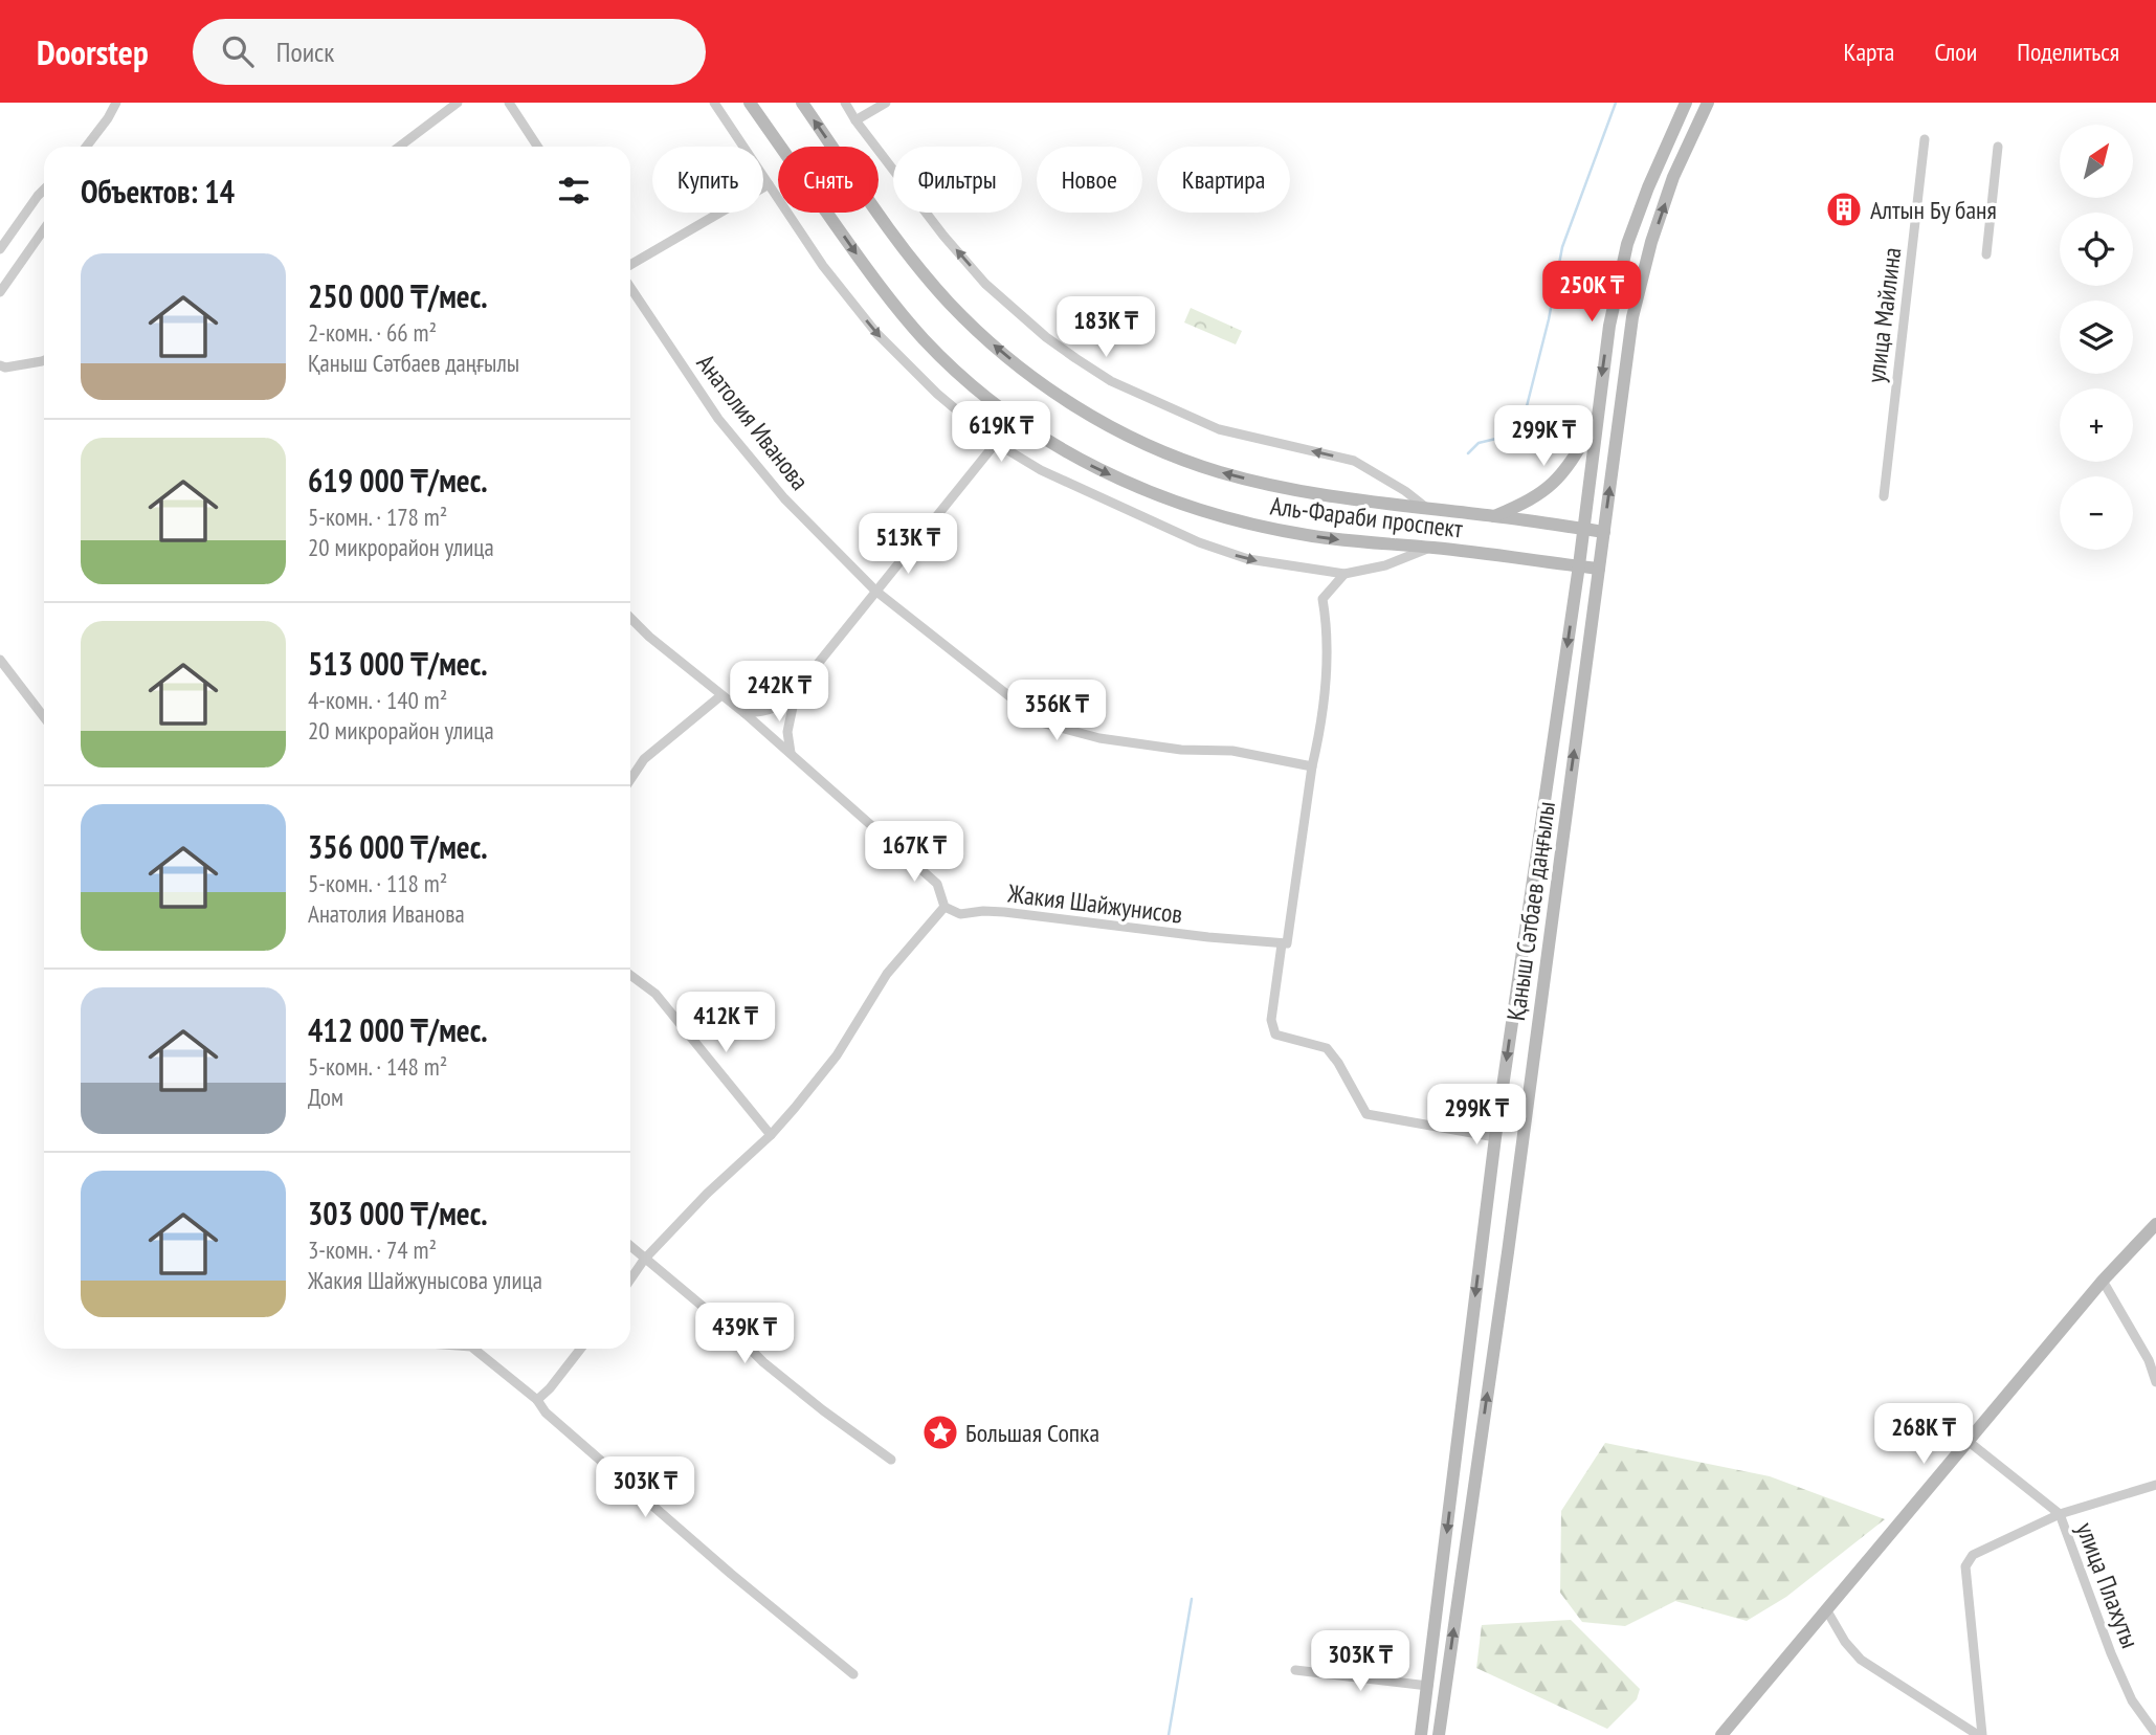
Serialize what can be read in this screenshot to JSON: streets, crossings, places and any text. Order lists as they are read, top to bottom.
{
  "streets": {
    "main road": ["Аль-Фараби проспект", "Қаныш Сәтбаев даңғылы"],
    "street": [
      "улица Майлина",
      "Анатолия Иванова",
      "Жакия Шайжунисов",
      "улица Плахуты"
    ]
  },
  "crossings": [
    ["Аль-Фараби проспект", "Қаныш Сәтбаев даңғылы"]
  ],
  "places": {
    "building": ["Алтын Бу баня"],
    "place": ["Большая Сопка"]
  },
  "north": "top right",
  "page": {
    "header": "Doorstep",
    "search": "Поиск",
    "nav": ["Карта", "Слои", "Поделиться"],
    "map_buttons": ["+", "−"],
    "chip": [
      "Купить",
      "Снять",
      "Фильтры",
      "Новое",
      "Квартира"
    ],
    "heading": "Объектов: 14",
    "list": [
      {
        "name": "250 000 ₸/мес.",
        "note": "2-комн. · 66 m² · Қаныш Сәтбаев даңғылы"
      },
      {
        "name": "619 000 ₸/мес.",
        "note": "5-комн. · 178 m² · 20 микрорайон улица"
      },
      {
        "name": "513 000 ₸/мес.",
        "note": "4-комн. · 140 m² · 20 микрорайон улица"
      },
      {
        "name": "356 000 ₸/мес.",
        "note": "5-комн. · 118 m² · Анатолия Иванова"
      },
      {
        "name": "412 000 ₸/мес.",
        "note": "5-комн. · 148 m² · Дом"
      },
      {
        "name": "303 000 ₸/мес.",
        "note": "3-комн. · 74 m² · Жакия Шайжунысова улица"
      }
    ],
    "price": [
      "250K ₸",
      "183K ₸",
      "619K ₸",
      "299K ₸",
      "513K ₸",
      "242K ₸",
      "356K ₸",
      "167K ₸",
      "412K ₸",
      "299K ₸",
      "439K ₸",
      "268K ₸",
      "303K ₸",
      "303K ₸"
    ]
  }
}
